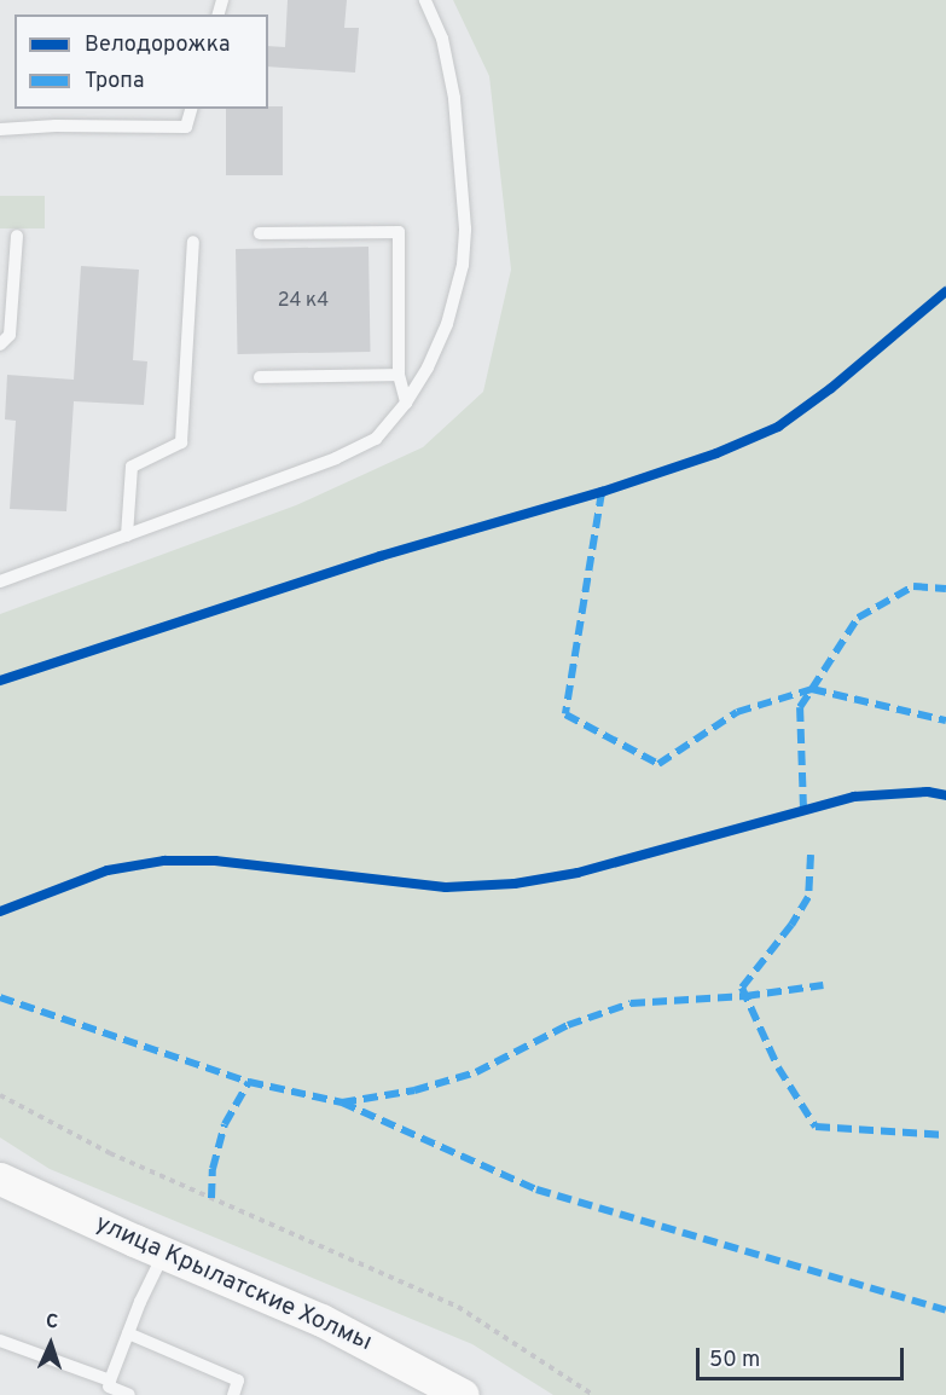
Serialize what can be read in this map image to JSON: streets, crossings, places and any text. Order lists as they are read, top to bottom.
{
  "streets": {
    "street": ["улица Крылатские Холмы"]
  },
  "house_numbers": ["24 к4"],
  "legend": ["Велодорожка", "Тропа"],
  "scale_bar": "50 m",
  "north": "top"
}
